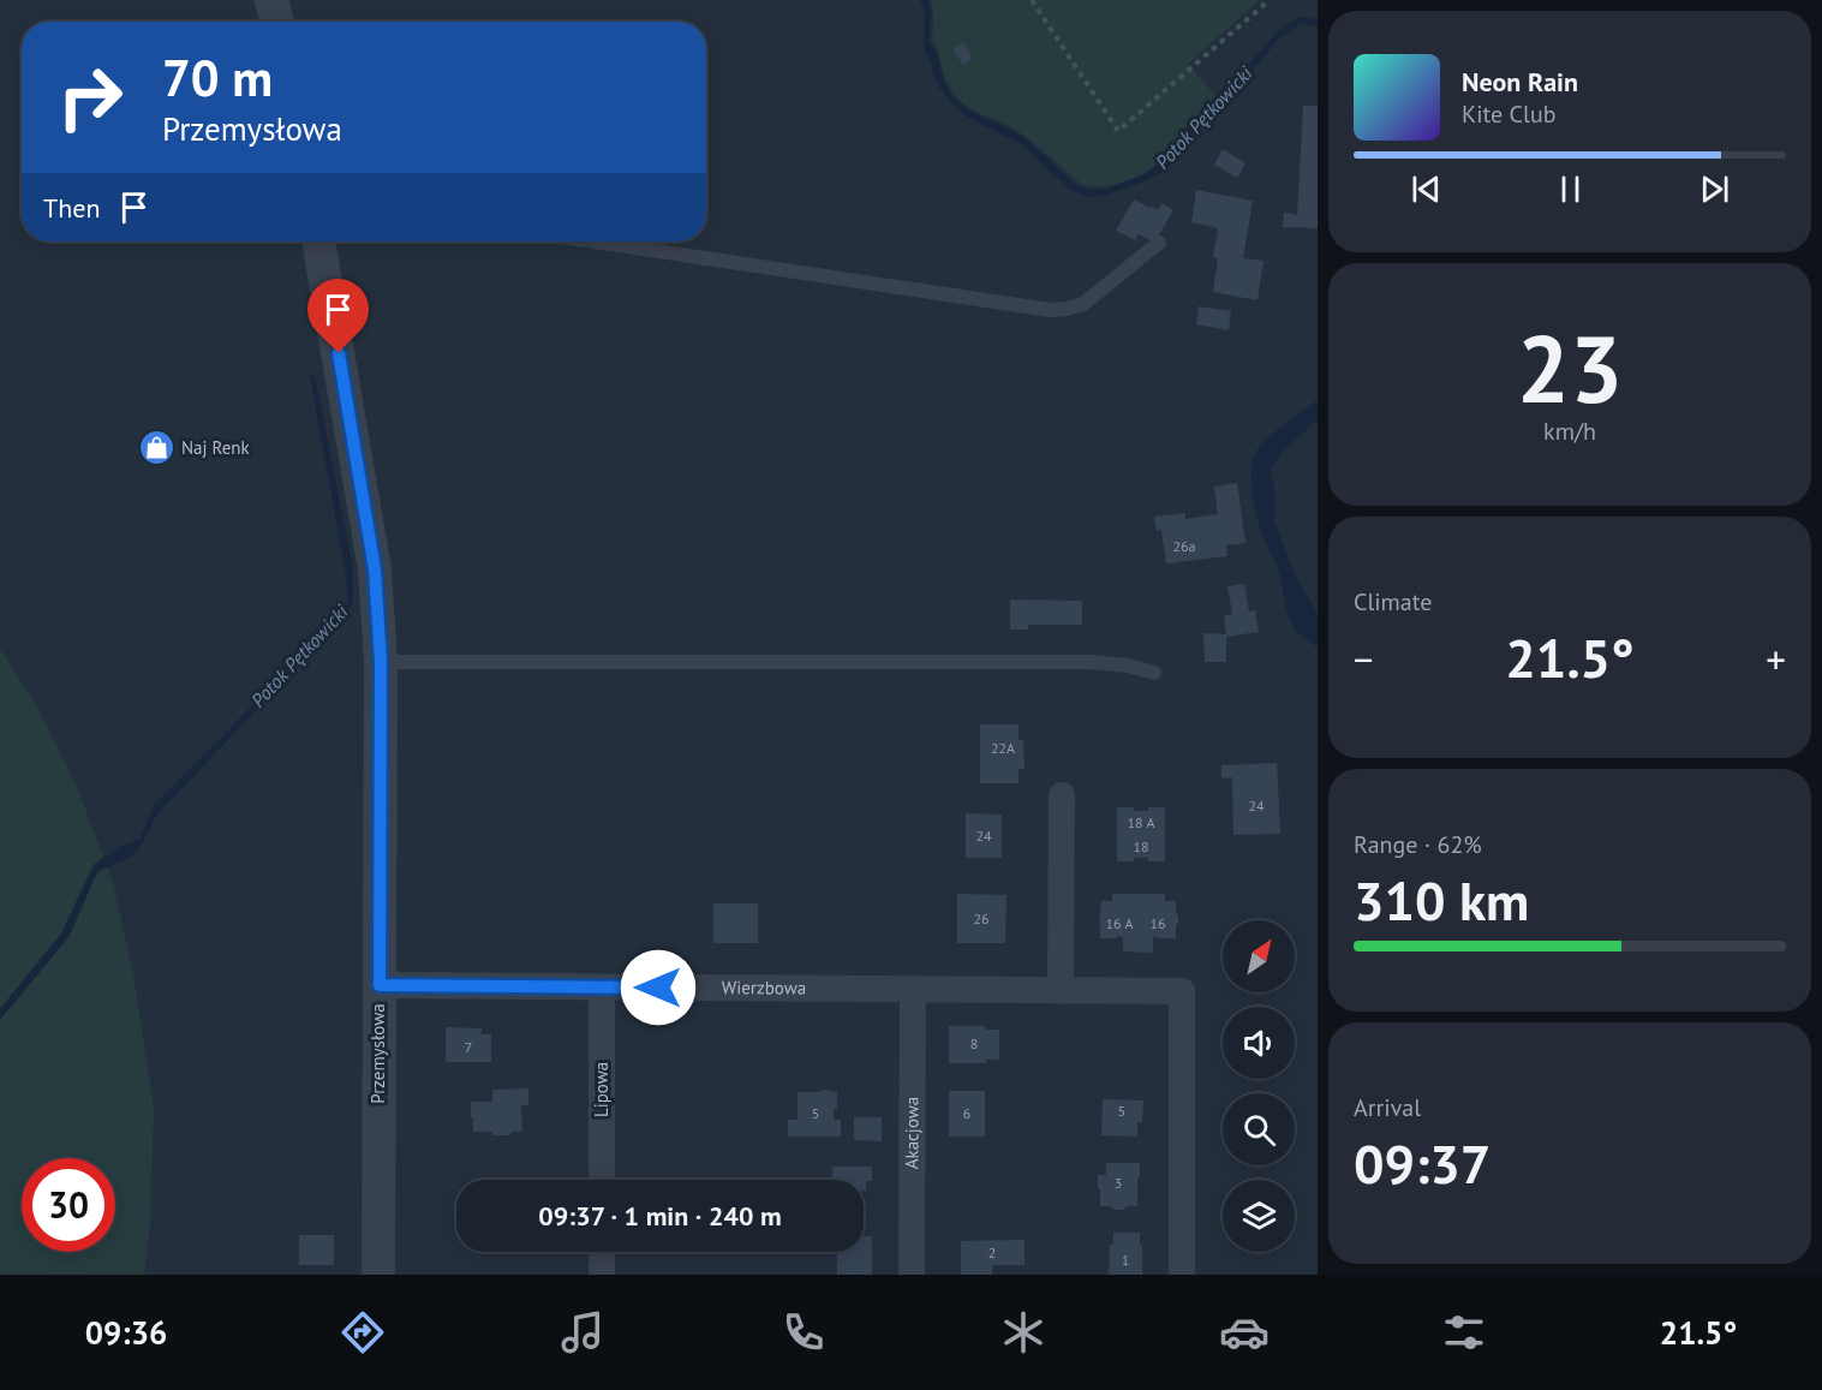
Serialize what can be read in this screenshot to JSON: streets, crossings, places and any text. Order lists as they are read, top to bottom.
{
  "streets": {
    "street": [
      "Wierzbowa",
      "Przemysłowa",
      "Lipowa",
      "Akacjowa"
    ]
  },
  "crossings": [
    ["Wierzbowa", "Przemysłowa"],
    ["Wierzbowa", "Lipowa"],
    ["Wierzbowa", "Akacjowa"]
  ],
  "water": ["Potok Pętkowicki"],
  "places": {
    "shop": ["Naj Renk"]
  },
  "house_numbers": [
    "26a",
    "22A",
    "24",
    "18 A",
    "24",
    "18",
    "26",
    "16 A",
    "16",
    "8",
    "7",
    "5",
    "5",
    "6",
    "3",
    "2",
    "1"
  ],
  "north": "top right",
  "page": {
    "turn": ["70 m", "Przemysłowa"],
    "song": ["Neon Rain", "Kite Club"],
    "then": "Then",
    "tile": [
      ["23", "km/h"],
      "Climate",
      ["Range · 62%", "310 km"],
      ["Arrival", "09:37"]
    ],
    "heat": ["−", "21.5°", "+"],
    "limit": "30",
    "trip": "09:37 · 1 min · 240 m",
    "tabs": ["09:36", "21.5°"]
  }
}
